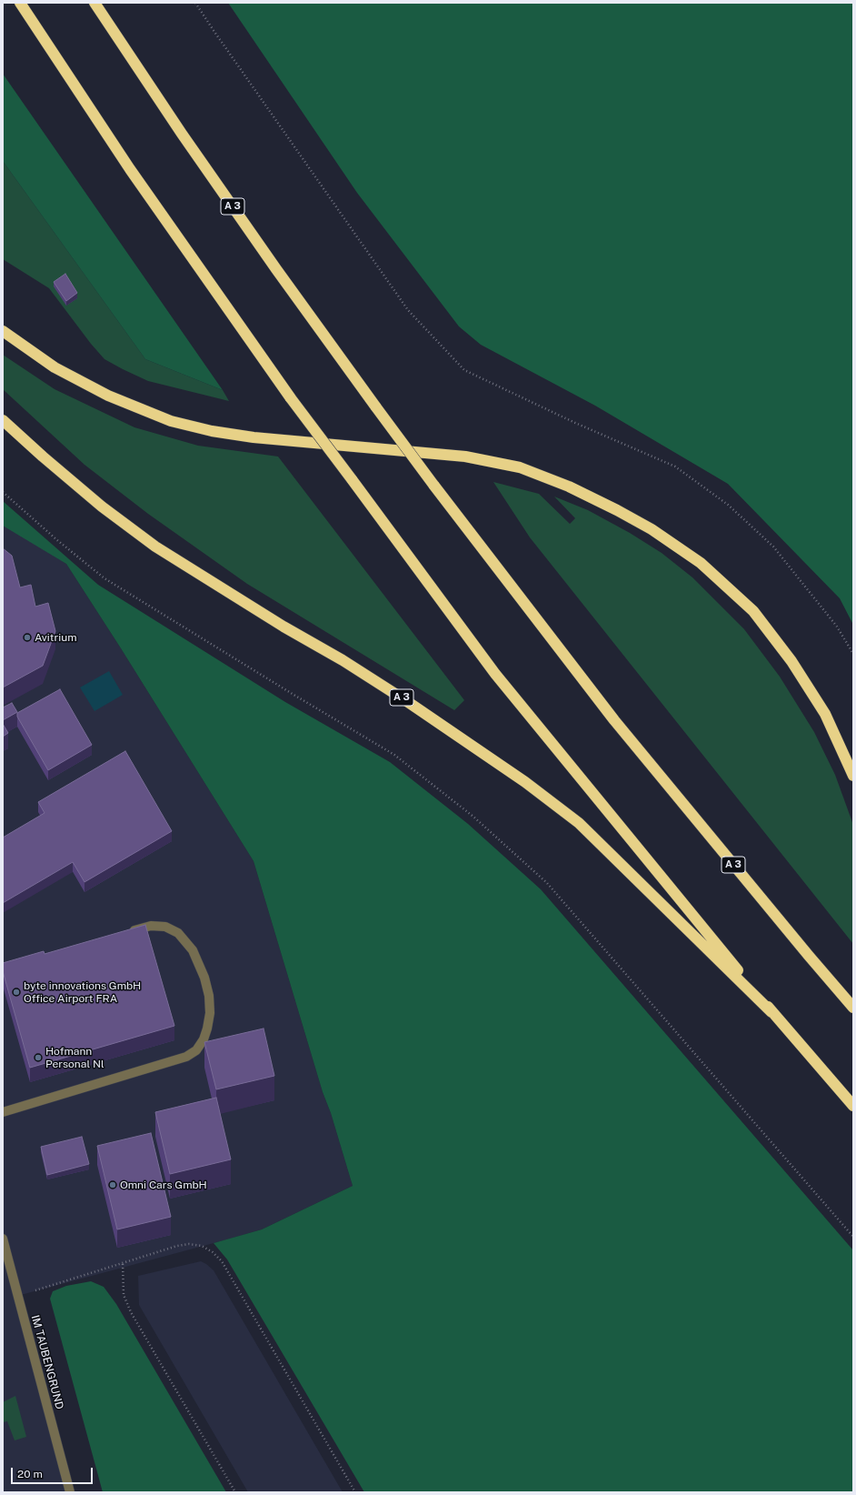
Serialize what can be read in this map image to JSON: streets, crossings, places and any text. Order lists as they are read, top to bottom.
{
  "streets": {
    "highway": ["A 3"],
    "street": ["IM TAUBENGRUND"]
  },
  "places": [
    "Avitrium",
    "byte innovations GmbH Office Airport FRA",
    "Hofmann Personal Nl",
    "Omni Cars GmbH"
  ],
  "scale_bar": "20 m"
}
